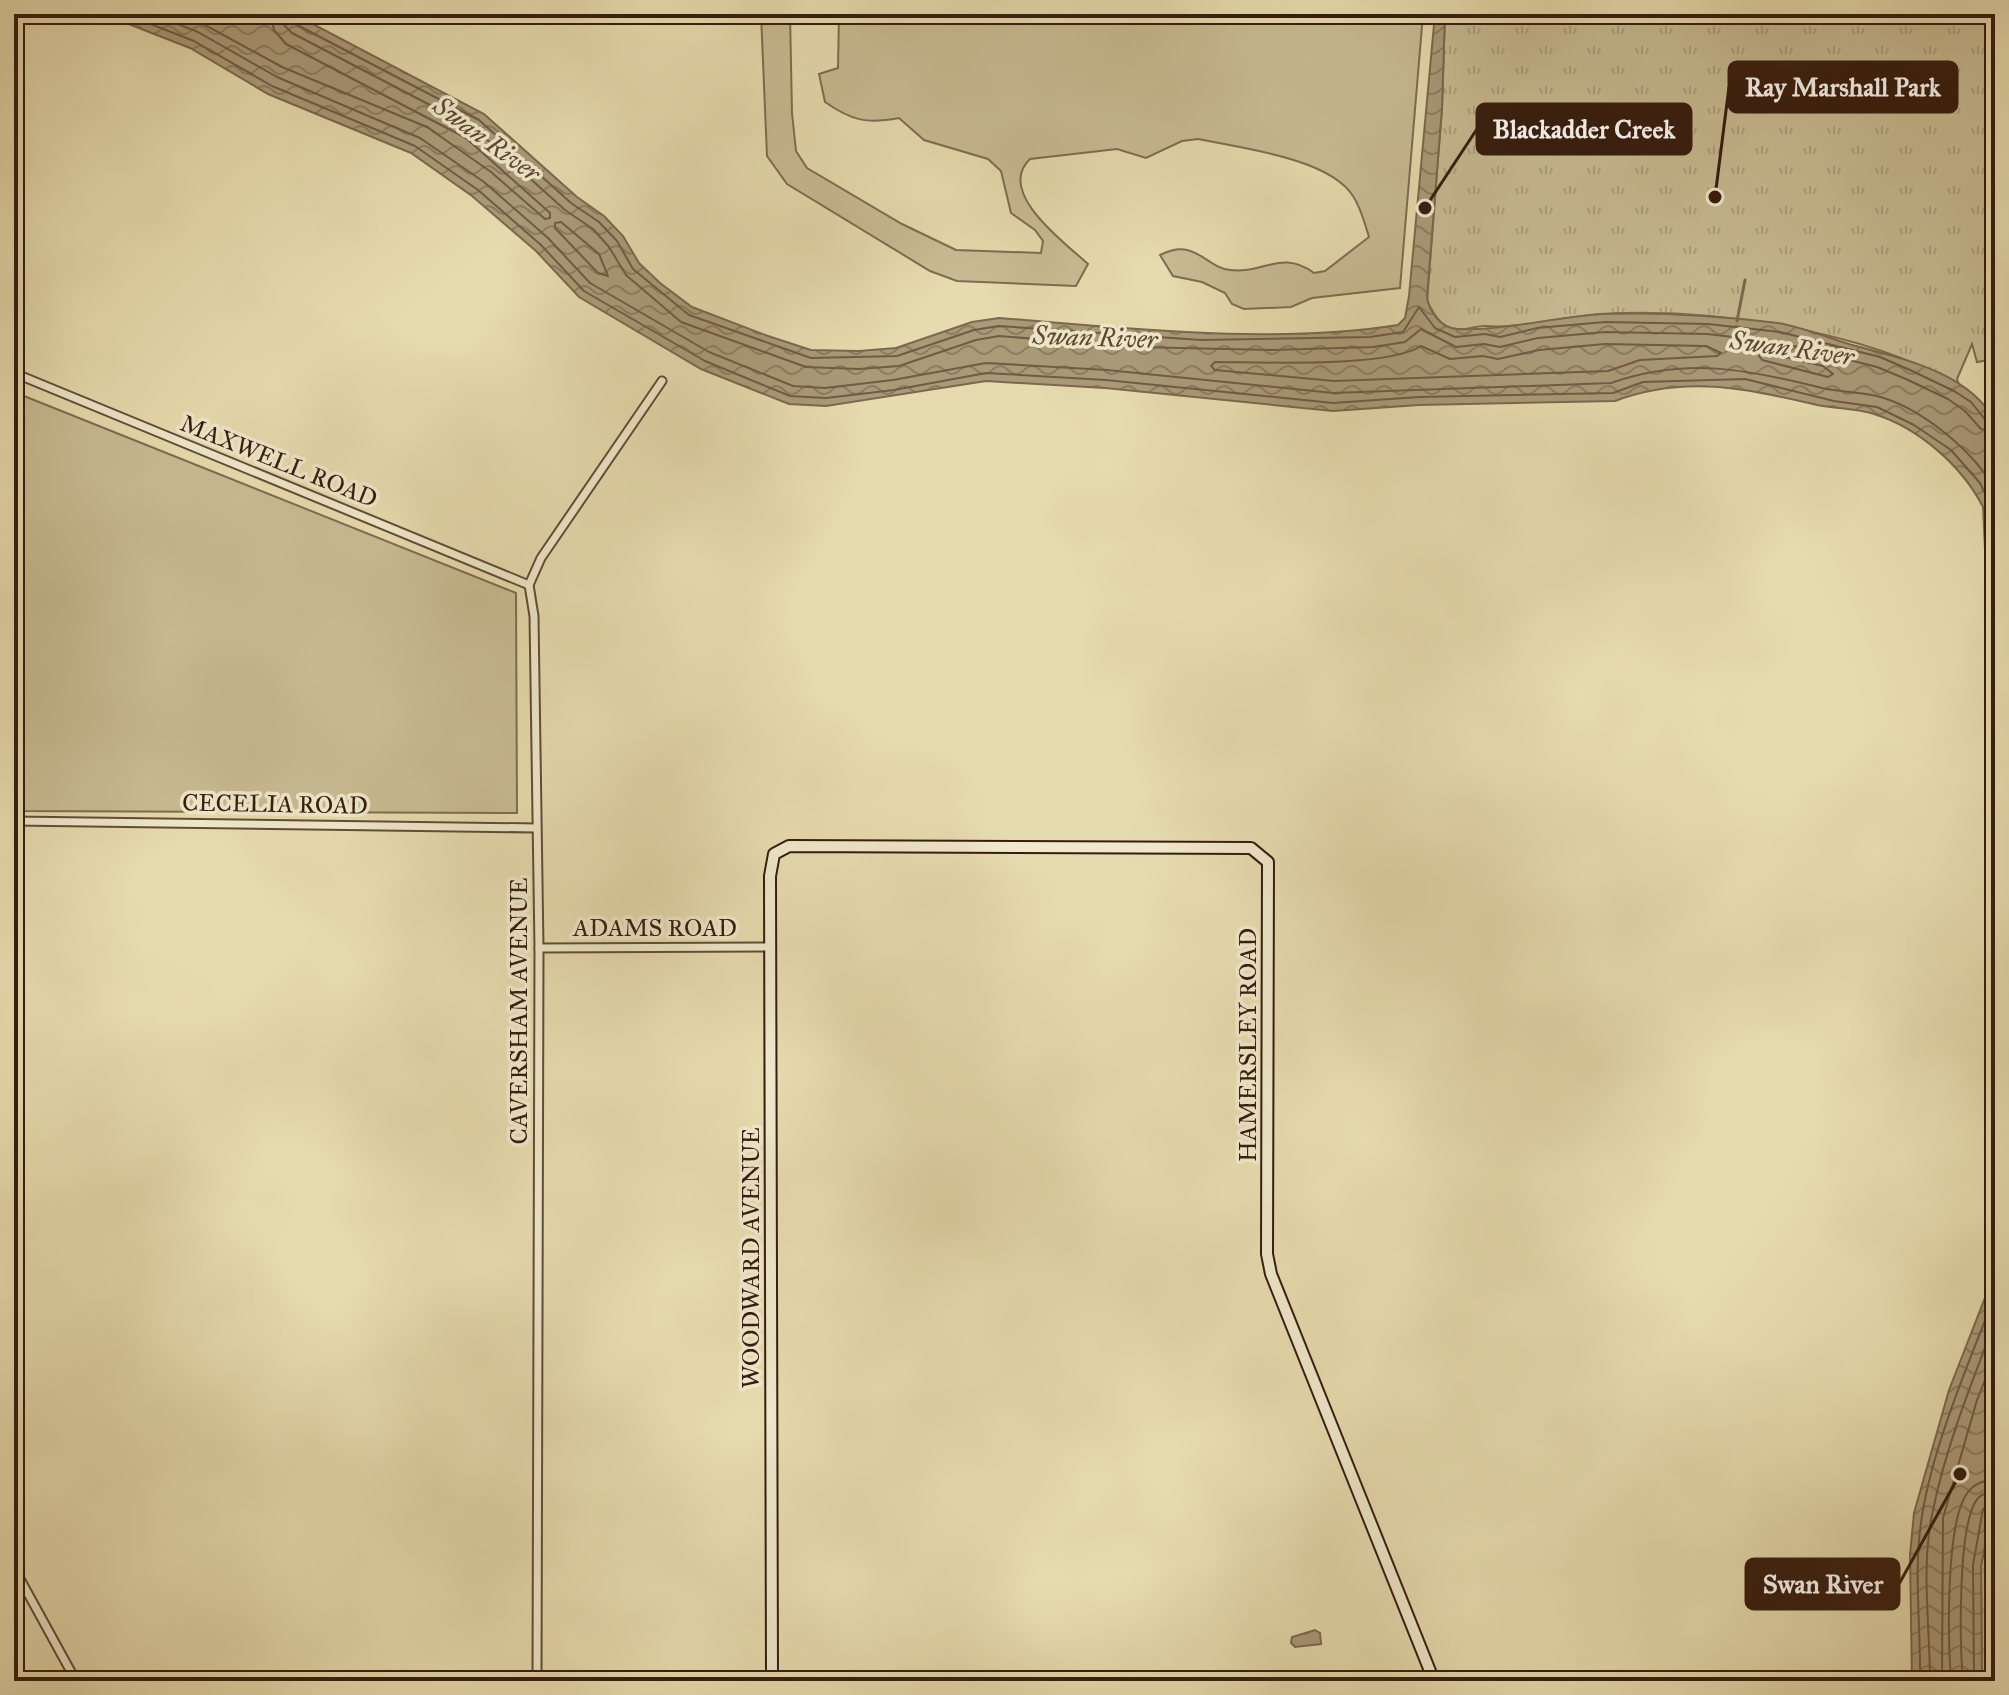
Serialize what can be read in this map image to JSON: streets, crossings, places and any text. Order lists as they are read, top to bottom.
{
  "streets": {
    "street": [
      "MAXWELL ROAD",
      "CECELIA ROAD",
      "ADAMS ROAD",
      "CAVERSHAM AVENUE",
      "HAMERSLEY ROAD",
      "WOODWARD AVENUE"
    ]
  },
  "crossings": [
    ["MAXWELL ROAD", "CAVERSHAM AVENUE"],
    ["CECELIA ROAD", "CAVERSHAM AVENUE"],
    ["ADAMS ROAD", "CAVERSHAM AVENUE"],
    ["ADAMS ROAD", "WOODWARD AVENUE"],
    ["HAMERSLEY ROAD", "WOODWARD AVENUE"]
  ],
  "water": ["Swan River"],
  "places": ["Ray Marshall Park", "Blackadder Creek", "Swan River"]
}
